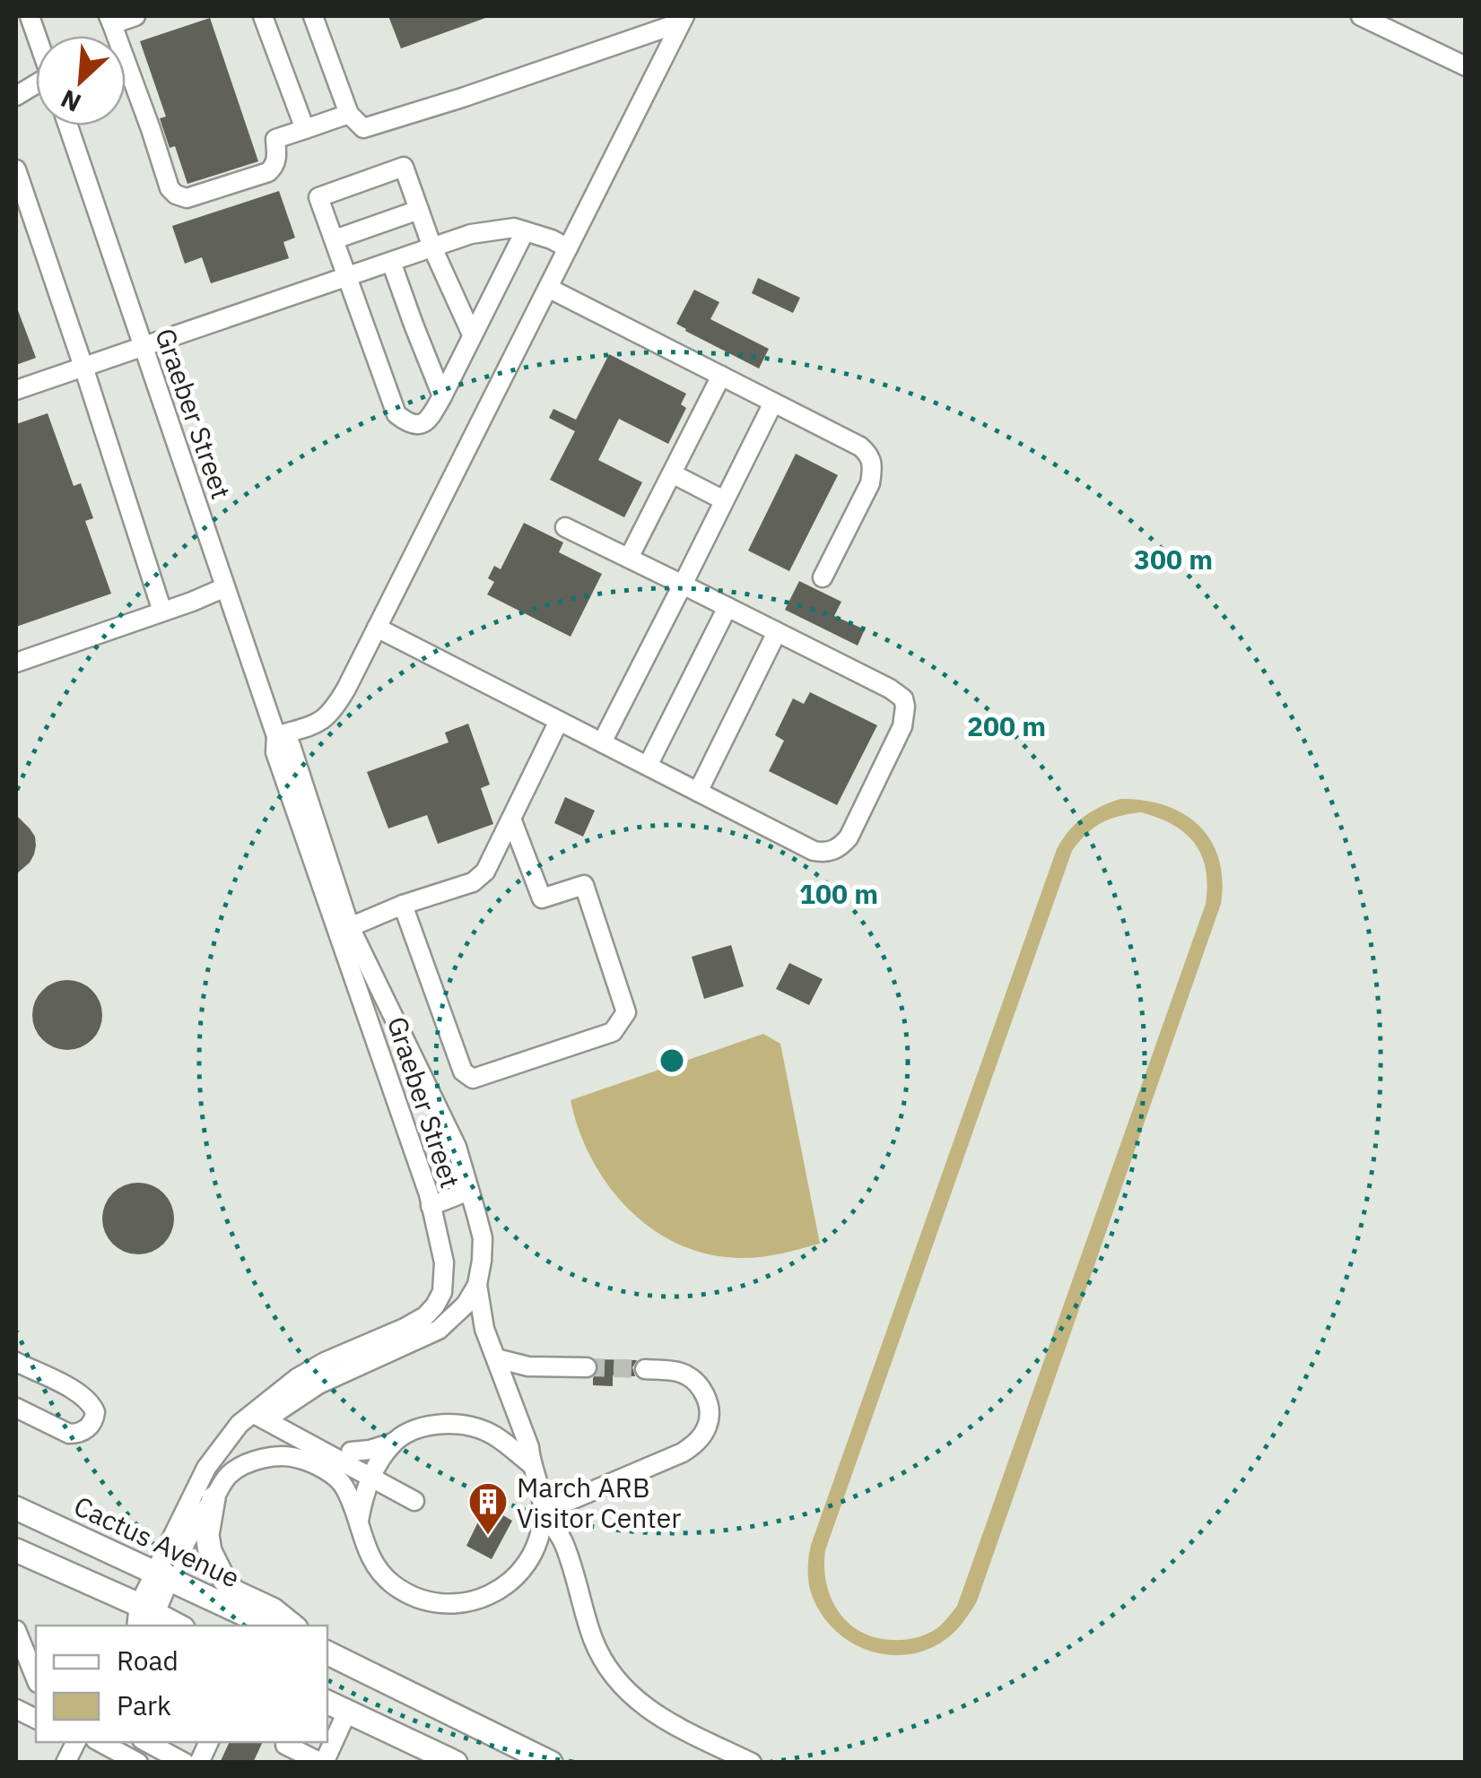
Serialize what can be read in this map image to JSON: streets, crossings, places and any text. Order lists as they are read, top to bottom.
{
  "streets": {
    "main road": ["Cactus Avenue"],
    "street": ["Graeber Street"]
  },
  "places": {
    "building": ["March ARB Visitor Center"]
  },
  "legend": ["Road", "Park"],
  "north": "bottom left",
  "rings": ["300 m", "200 m", "100 m"]
}
